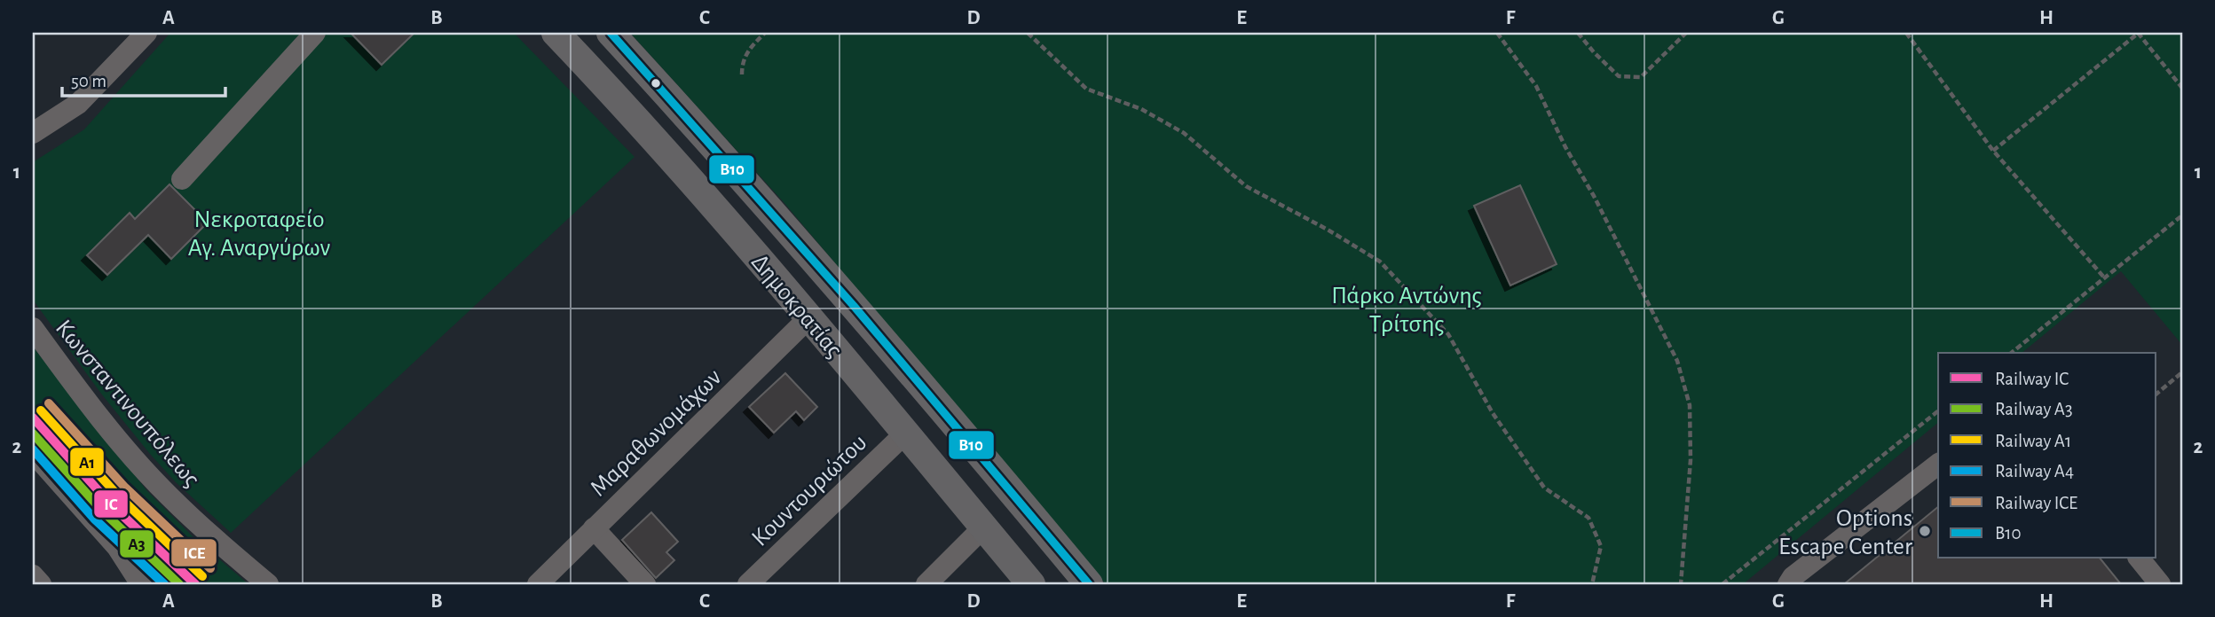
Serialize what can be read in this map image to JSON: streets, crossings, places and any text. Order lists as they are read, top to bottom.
{
  "streets": {
    "main road": ["Δημοκρατίας"],
    "street": ["Κωνσταντινουπόλεως", "Μαραθωνομάχων", "Κουντουριώτου"]
  },
  "crossings": [
    ["Δημοκρατίας", "Μαραθωνομάχων"],
    ["Δημοκρατίας", "Κουντουριώτου"]
  ],
  "parks": ["Νεκροταφείο Αγ. Αναργύρων", "Πάρκο Αντώνης Τρίτσης"],
  "places": ["Options Escape Center"],
  "lines": [
    "transit line Β10",
    "rail line ICE",
    "rail line A1",
    "rail line IC",
    "rail line A3",
    "rail line A4"
  ],
  "legend": [
    "Railway IC",
    "Railway A3",
    "Railway A1",
    "Railway A4",
    "Railway ICE",
    "Β10"
  ],
  "scale_bar": "50 m",
  "grid": {
    "columns": [
      "A",
      "B",
      "C",
      "D",
      "E",
      "F",
      "G",
      "H"
    ],
    "rows": ["1", "2"]
  }
}
